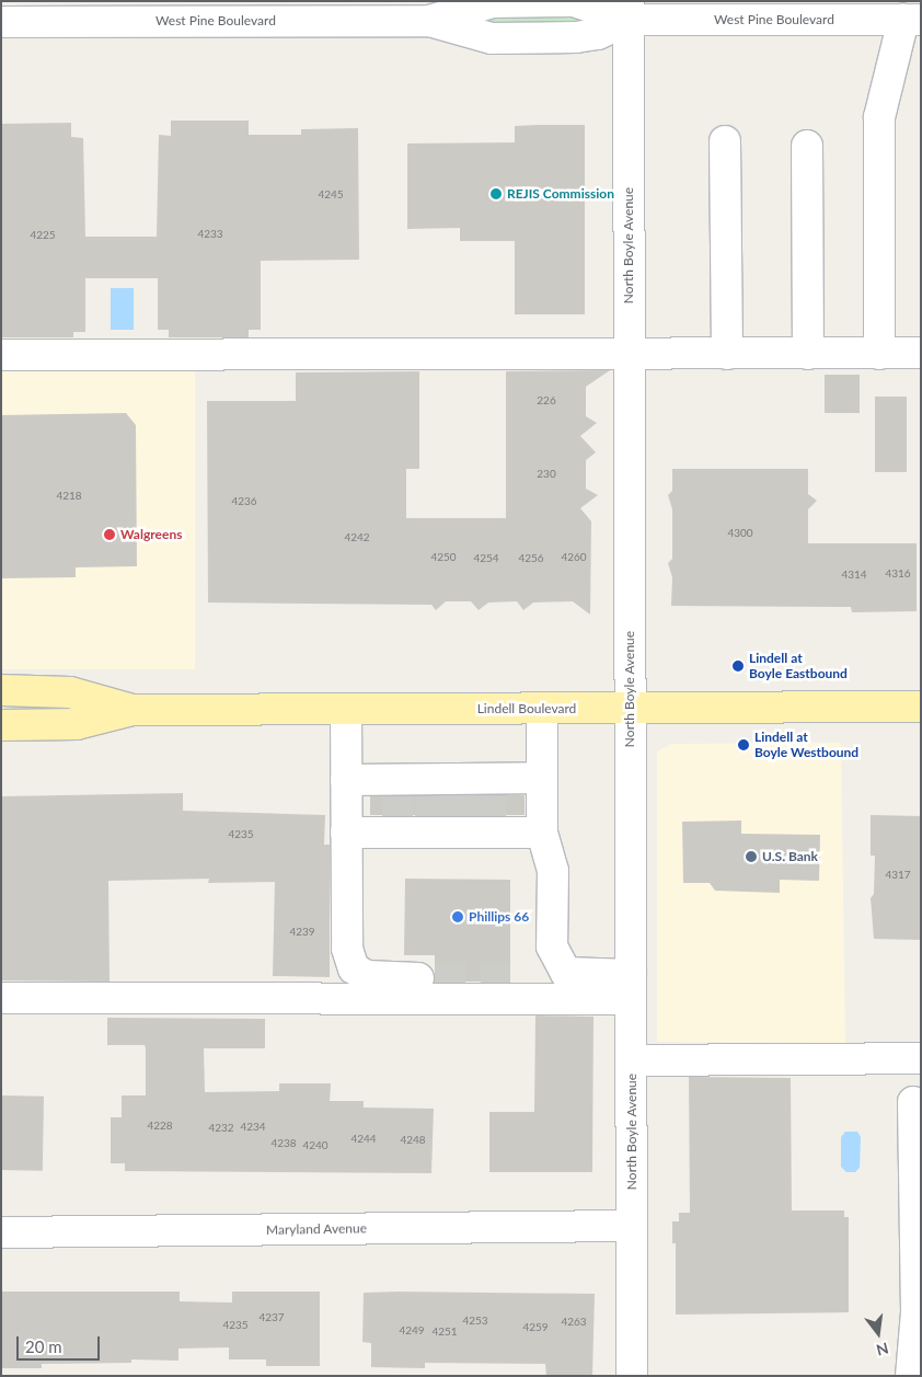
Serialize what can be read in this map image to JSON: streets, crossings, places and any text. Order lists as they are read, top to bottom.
{
  "streets": {
    "main road": ["Lindell Boulevard"],
    "street": ["West Pine Boulevard", "North Boyle Avenue", "Maryland Avenue"]
  },
  "crossings": [
    ["West Pine Boulevard", "North Boyle Avenue"],
    ["North Boyle Avenue", "Lindell Boulevard"],
    ["North Boyle Avenue", "Maryland Avenue"]
  ],
  "places": [
    "REJIS Commission",
    "Walgreens",
    "Lindell at Boyle Eastbound",
    "Lindell at Boyle Westbound",
    "U.S. Bank",
    "Phillips 66"
  ],
  "house_numbers": [
    "4245",
    "4233",
    "4225",
    "226",
    "230",
    "4218",
    "4236",
    "4300",
    "4242",
    "4250",
    "4260",
    "4254",
    "4256",
    "4316",
    "4314",
    "4235",
    "4317",
    "4239",
    "4228",
    "4234",
    "4232",
    "4244",
    "4248",
    "4238",
    "4240",
    "4237",
    "4253",
    "4263",
    "4235",
    "4259",
    "4249",
    "4251"
  ],
  "scale_bar": "20 m",
  "north": "bottom"
}
